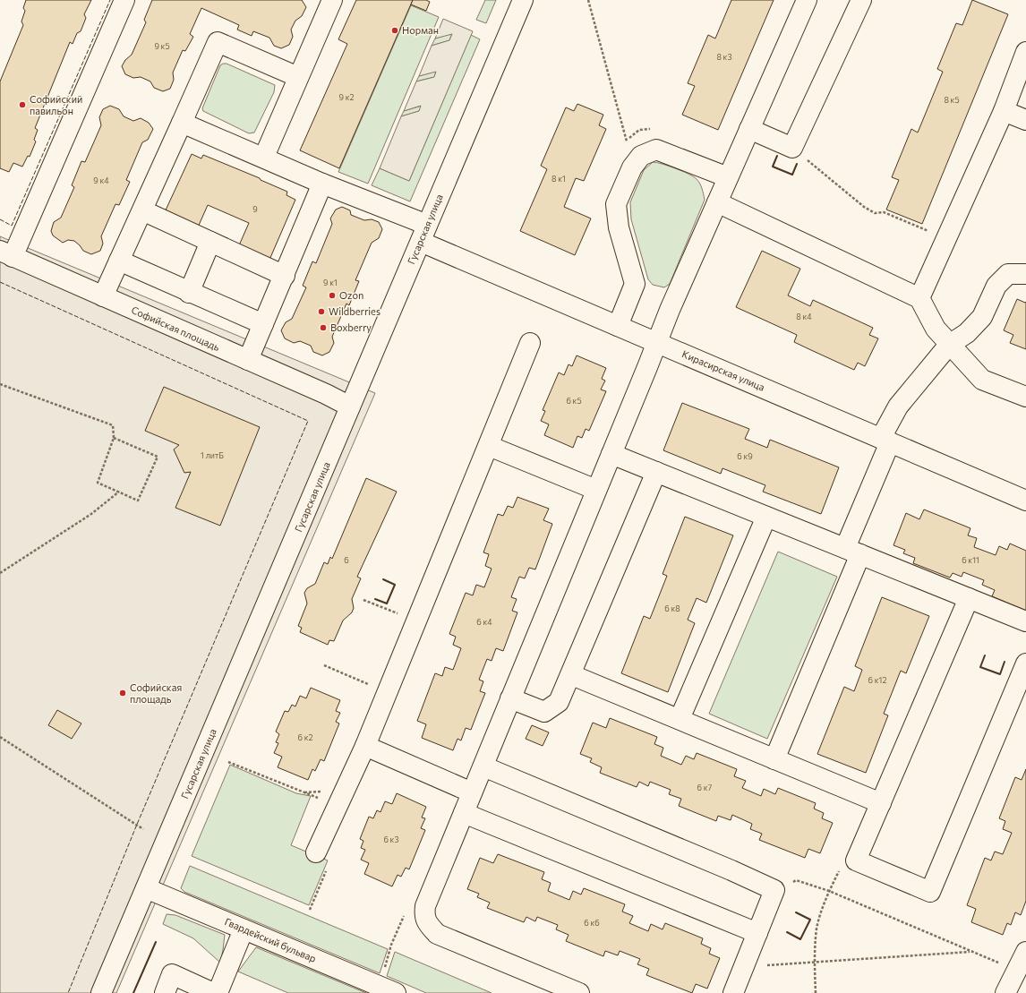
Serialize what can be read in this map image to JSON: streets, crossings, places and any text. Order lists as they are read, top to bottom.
{
  "streets": {
    "street": [
      "Гусарская улица",
      "Софийская площадь",
      "Кирасирская улица",
      "Гвардейский бульвар"
    ]
  },
  "crossings": [
    ["Гусарская улица", "Софийская площадь"],
    ["Гусарская улица", "Кирасирская улица"],
    ["Гусарская улица", "Гвардейский бульвар"]
  ],
  "places": [
    "Норман",
    "Софийский павильон",
    "Ozon",
    "Wildberries",
    "Boxberry",
    "Софийская площадь"
  ],
  "house_numbers": [
    "9 к5",
    "8 к3",
    "9 к2",
    "8 к5",
    "8 к1",
    "9 к4",
    "9",
    "9 к1",
    "8 к4",
    "6 к5",
    "1 литБ",
    "6 к9",
    "6",
    "6 к11",
    "6 к8",
    "6 к4",
    "6 к12",
    "6 к2",
    "6 к7",
    "6 к3",
    "6 к6"
  ]
}
